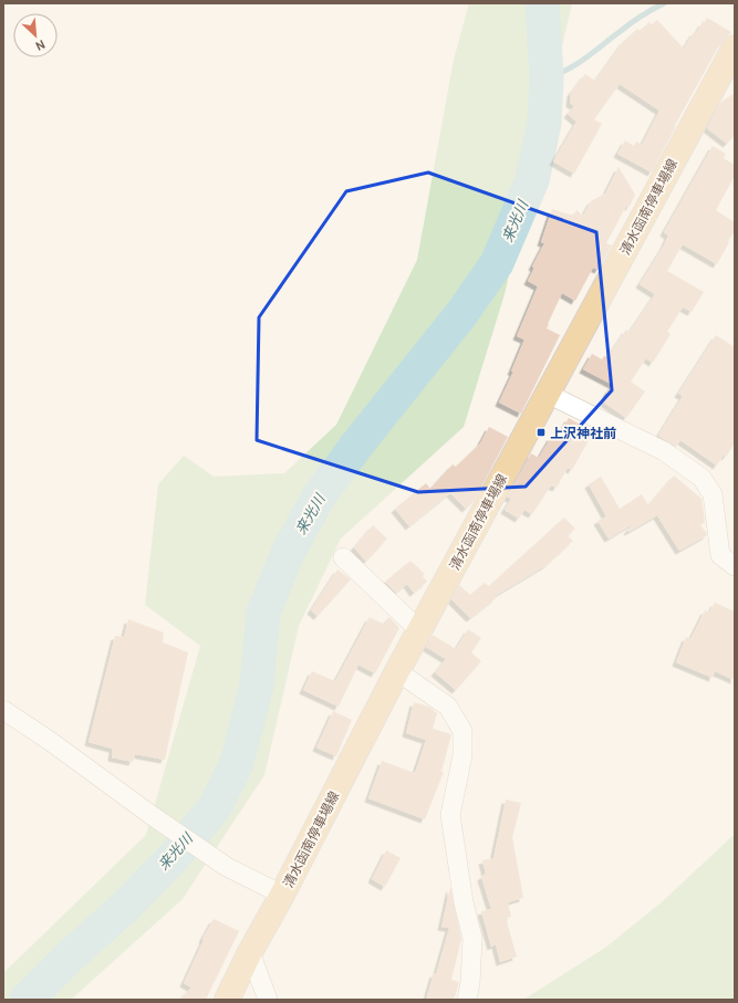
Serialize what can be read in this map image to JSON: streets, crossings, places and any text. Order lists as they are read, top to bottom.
{
  "streets": {
    "main road": ["清水函南停車場線"]
  },
  "water": ["来光川"],
  "places": {
    "transit": ["上沢神社前"]
  },
  "north": "bottom right"
}
